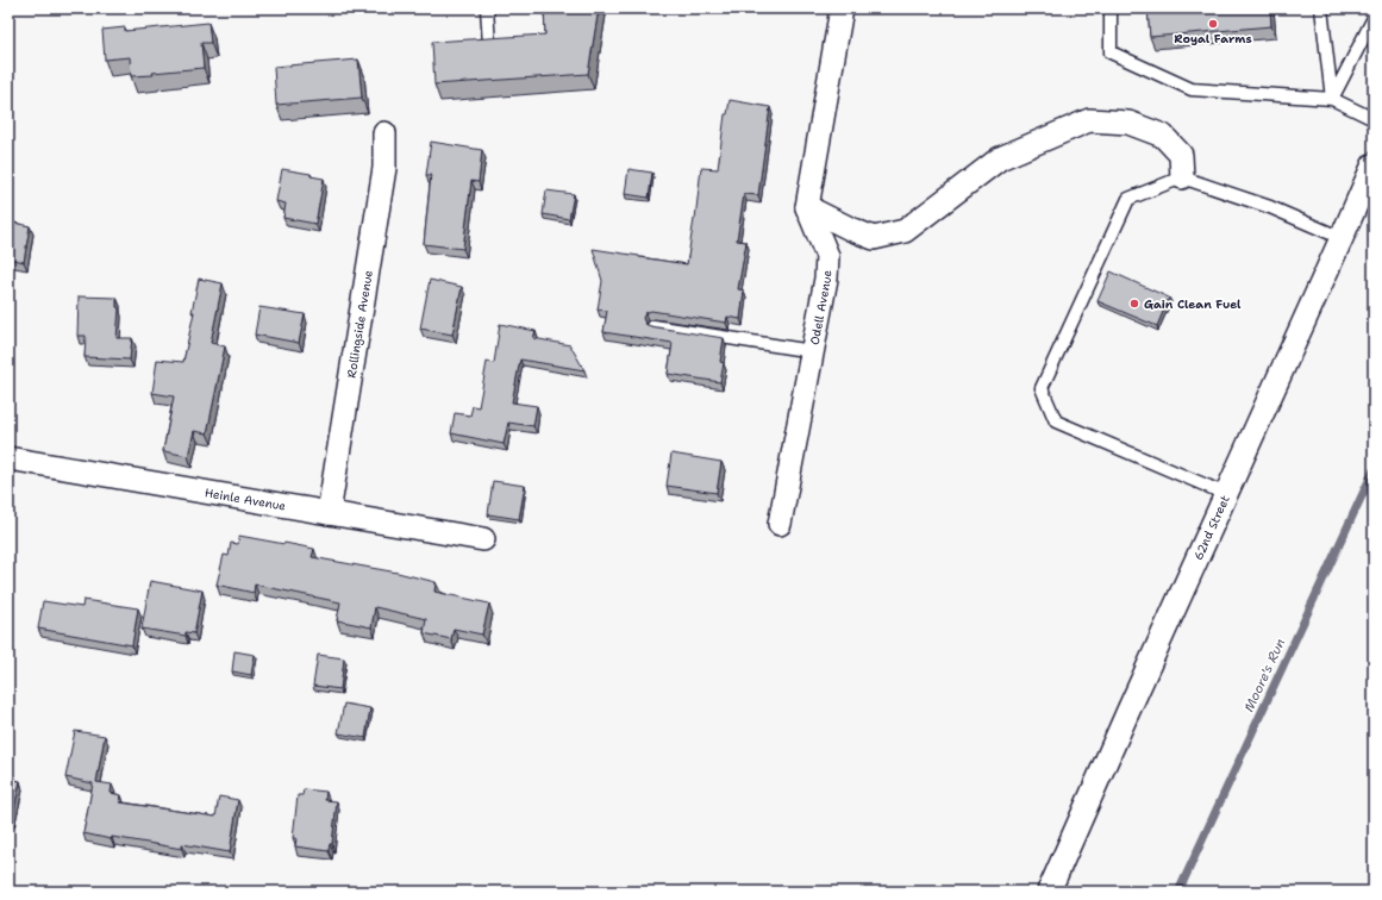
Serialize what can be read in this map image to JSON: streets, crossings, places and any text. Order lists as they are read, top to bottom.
{
  "streets": {
    "street": [
      "Odell Avenue",
      "Rollingside Avenue",
      "Heinle Avenue",
      "62nd Street"
    ]
  },
  "crossings": [
    ["Rollingside Avenue", "Heinle Avenue"]
  ],
  "water": ["Moore's Run"],
  "places": ["Royal Farms", "Gain Clean Fuel"]
}
